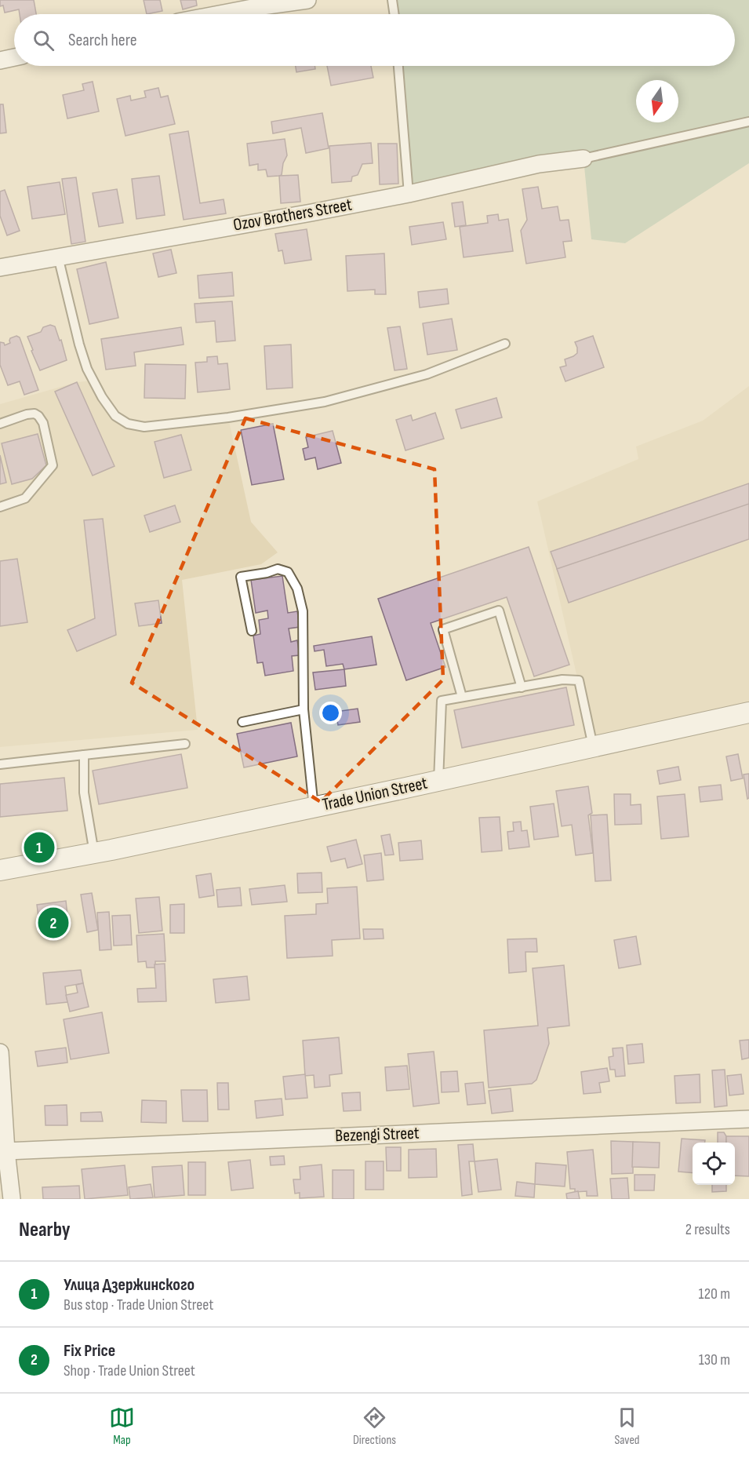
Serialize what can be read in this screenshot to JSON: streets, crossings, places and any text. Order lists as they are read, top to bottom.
{
  "streets": {
    "street": ["Ozov Brothers Street", "Trade Union Street", "Bezengi Street"]
  },
  "north": "bottom",
  "page": {
    "search": "Search here",
    "pins": ["1", "2"],
    "heading": ["Nearby", "2 results"],
    "list": [
      {
        "mark": "1",
        "name": "Улица Дзержинского",
        "note": "Bus stop · Trade Union Street",
        "value": "120 m"
      },
      {
        "mark": "2",
        "name": "Fix Price",
        "note": "Shop · Trade Union Street",
        "value": "130 m"
      }
    ],
    "nav": ["Map", "Directions", "Saved"]
  }
}
